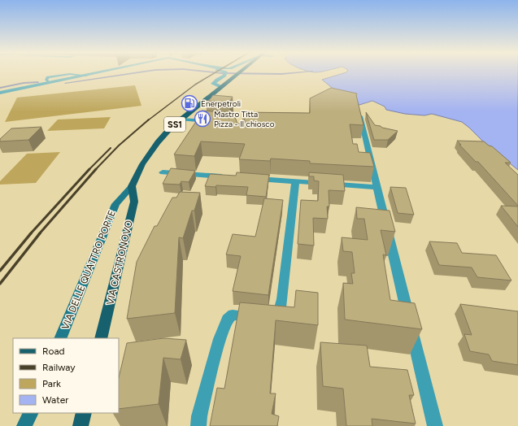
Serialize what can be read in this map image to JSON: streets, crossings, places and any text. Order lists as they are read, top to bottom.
{
  "streets": {
    "main road": ["SS1", "VIA CASTRONOVO", "VIA DELLE QUATTRO PORTE"]
  },
  "crossings": [
    ["SS1", "VIA CASTRONOVO"],
    ["SS1", "VIA DELLE QUATTRO PORTE"],
    ["VIA CASTRONOVO", "VIA DELLE QUATTRO PORTE"]
  ],
  "places": {
    "fuel station": ["Enerpetroli"],
    "restaurant": ["Mastro Titta Pizza - Il chiosco"]
  },
  "legend": [
    "Road",
    "Railway",
    "Park",
    "Water"
  ]
}
